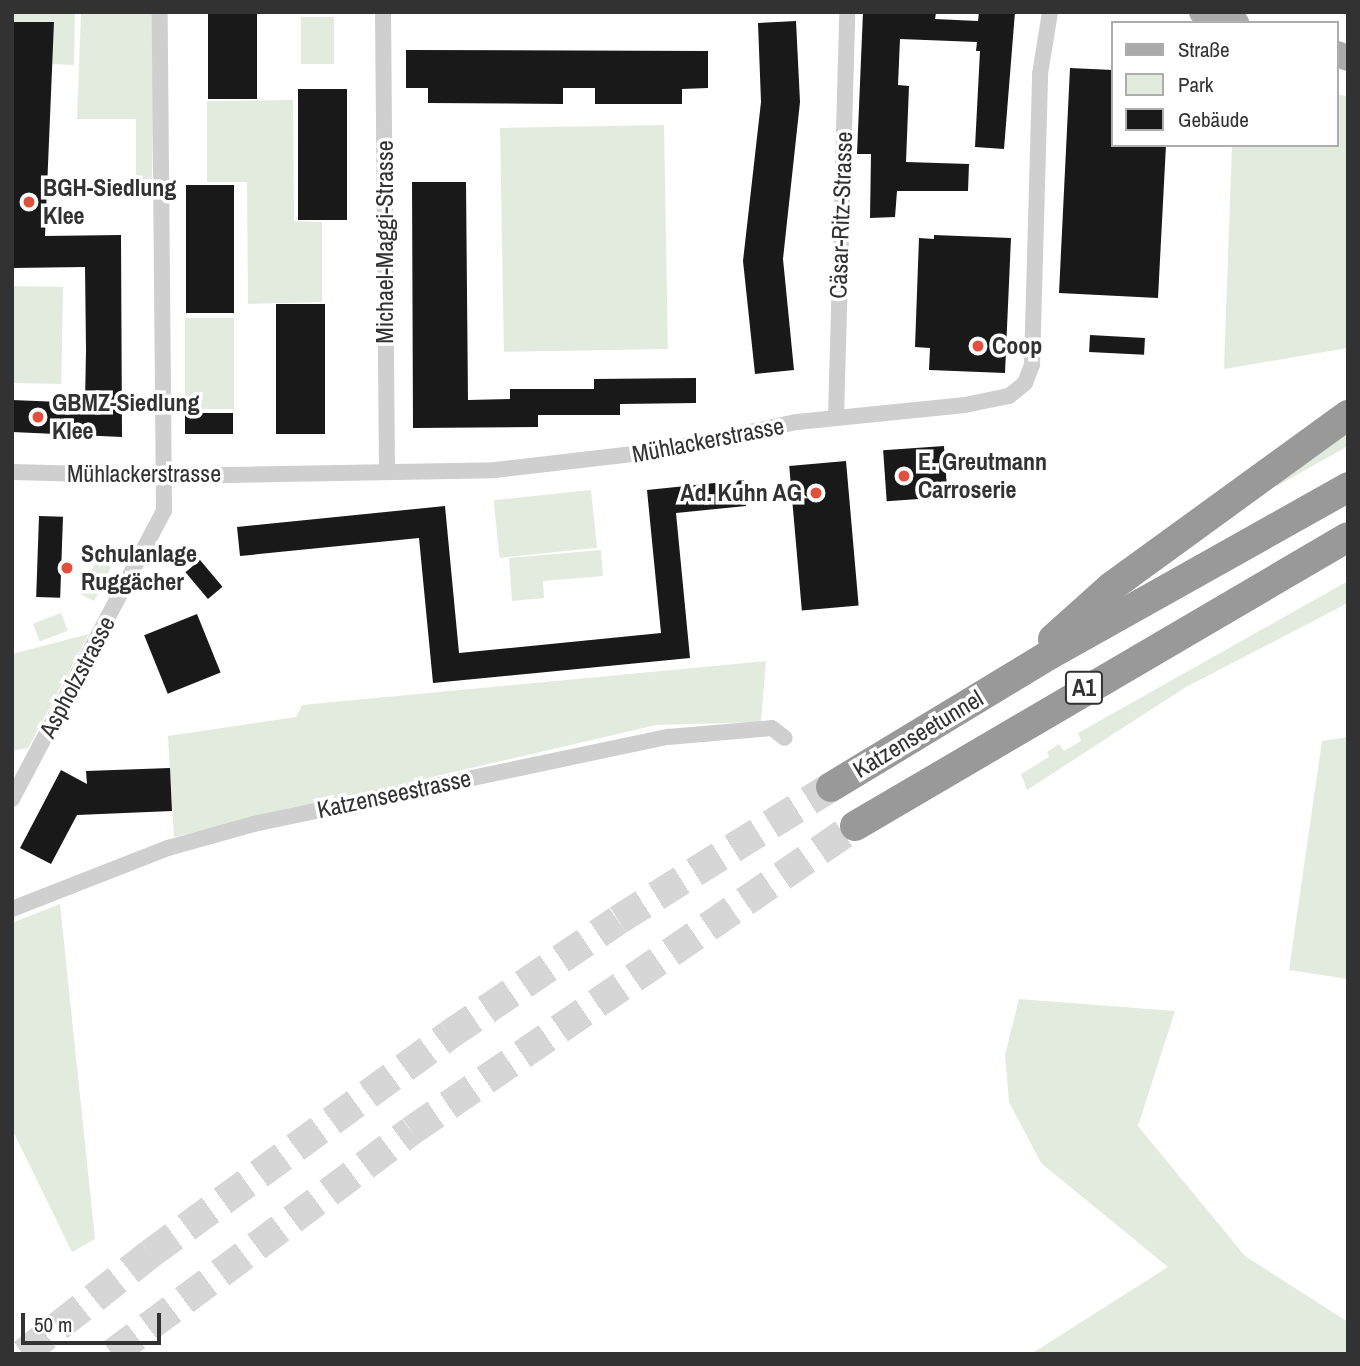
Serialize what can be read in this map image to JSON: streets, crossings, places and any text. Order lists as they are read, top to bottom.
{
  "streets": {
    "highway": ["A1", "Katzenseetunnel"],
    "street": [
      "Cäsar-Ritz-Strasse",
      "Michael-Maggi-Strasse",
      "Mühlackerstrasse",
      "Aspholzstrasse",
      "Katzenseestrasse"
    ]
  },
  "crossings": [
    ["Cäsar-Ritz-Strasse", "Mühlackerstrasse"],
    ["Michael-Maggi-Strasse", "Mühlackerstrasse"],
    ["Mühlackerstrasse", "Aspholzstrasse"],
    ["A1", "Katzenseetunnel"]
  ],
  "places": [
    "BGH-Siedlung Klee",
    "Coop",
    "GBMZ-Siedlung Klee",
    "E. Greutmann Carroserie",
    "Ad. Kuhn AG",
    "Schulanlage Ruggächer"
  ],
  "legend": ["Straße", "Park", "Gebäude"],
  "scale_bar": "50 m"
}
